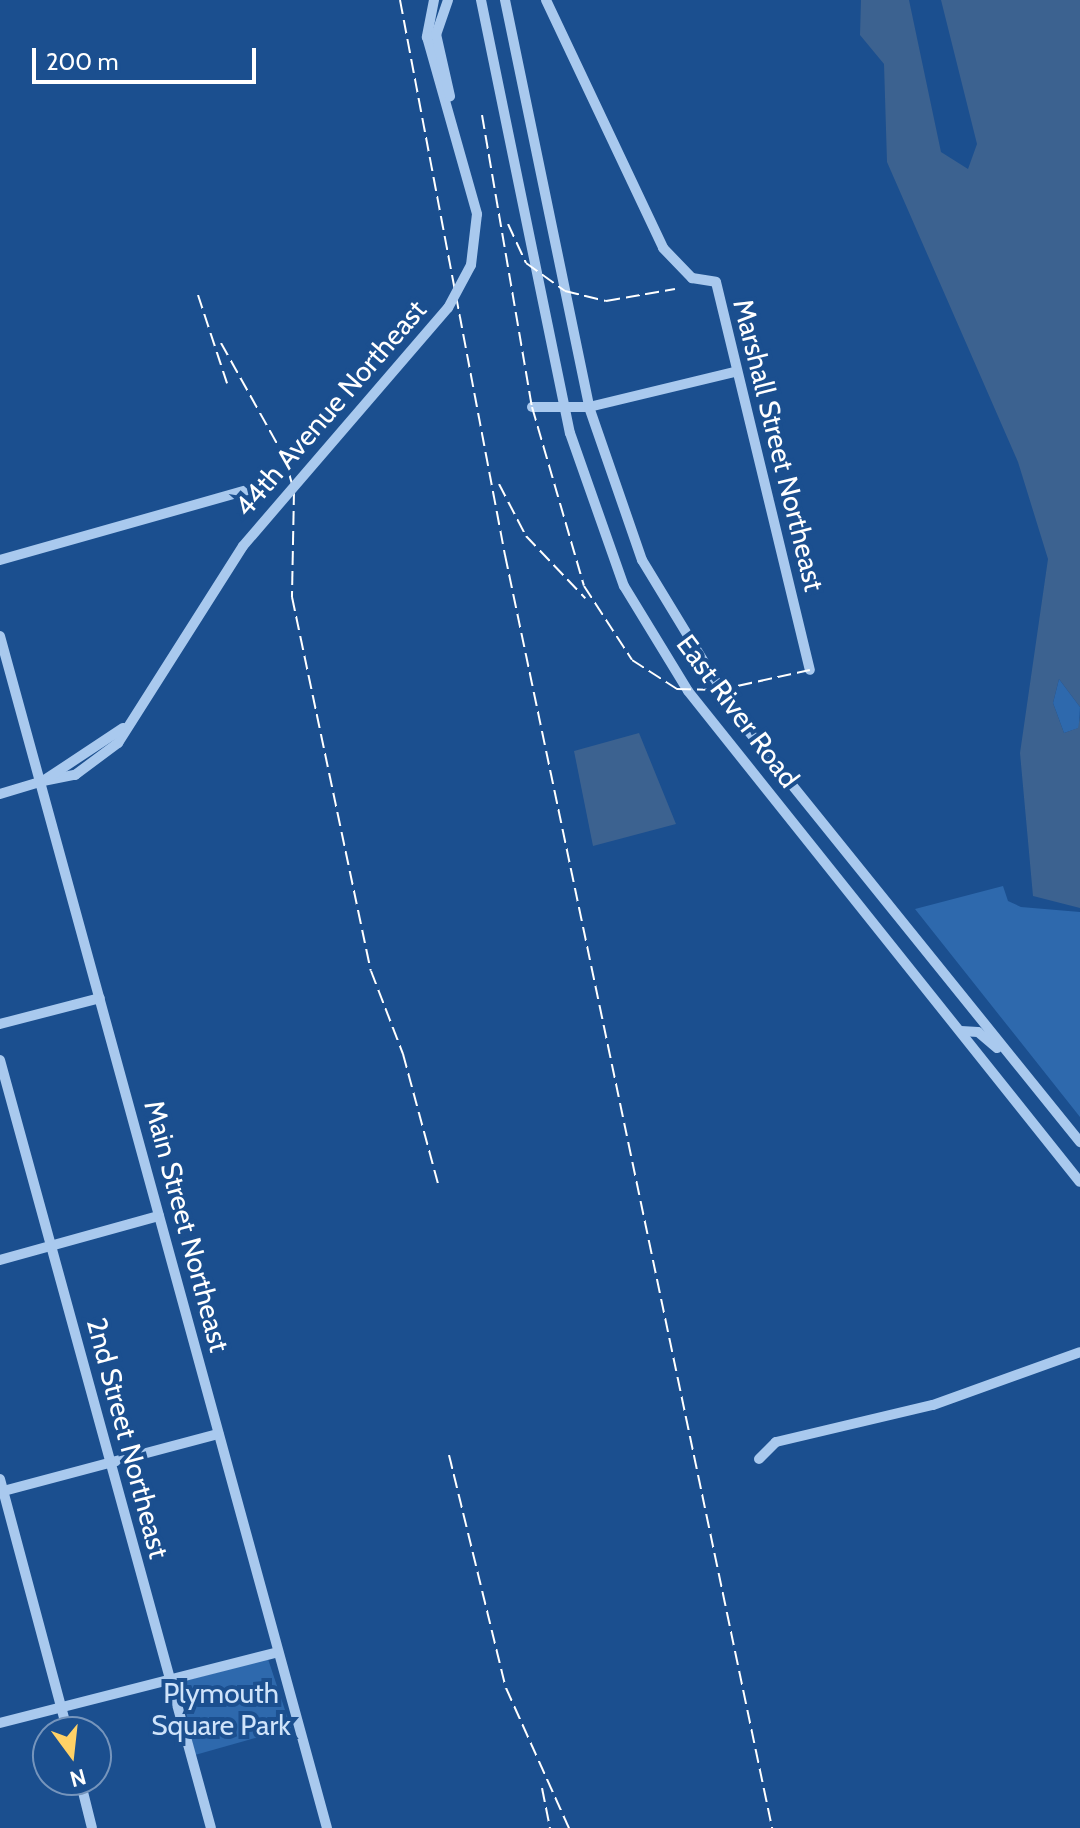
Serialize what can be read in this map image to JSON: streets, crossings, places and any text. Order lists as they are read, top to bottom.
{
  "streets": {
    "street": [
      "44th Avenue Northeast",
      "Marshall Street Northeast",
      "East River Road",
      "Main Street Northeast",
      "2nd Street Northeast"
    ]
  },
  "crossings": [
    ["44th Avenue Northeast", "Main Street Northeast"]
  ],
  "parks": ["Plymouth Square Park"],
  "scale_bar": "200 m",
  "north": "bottom"
}
